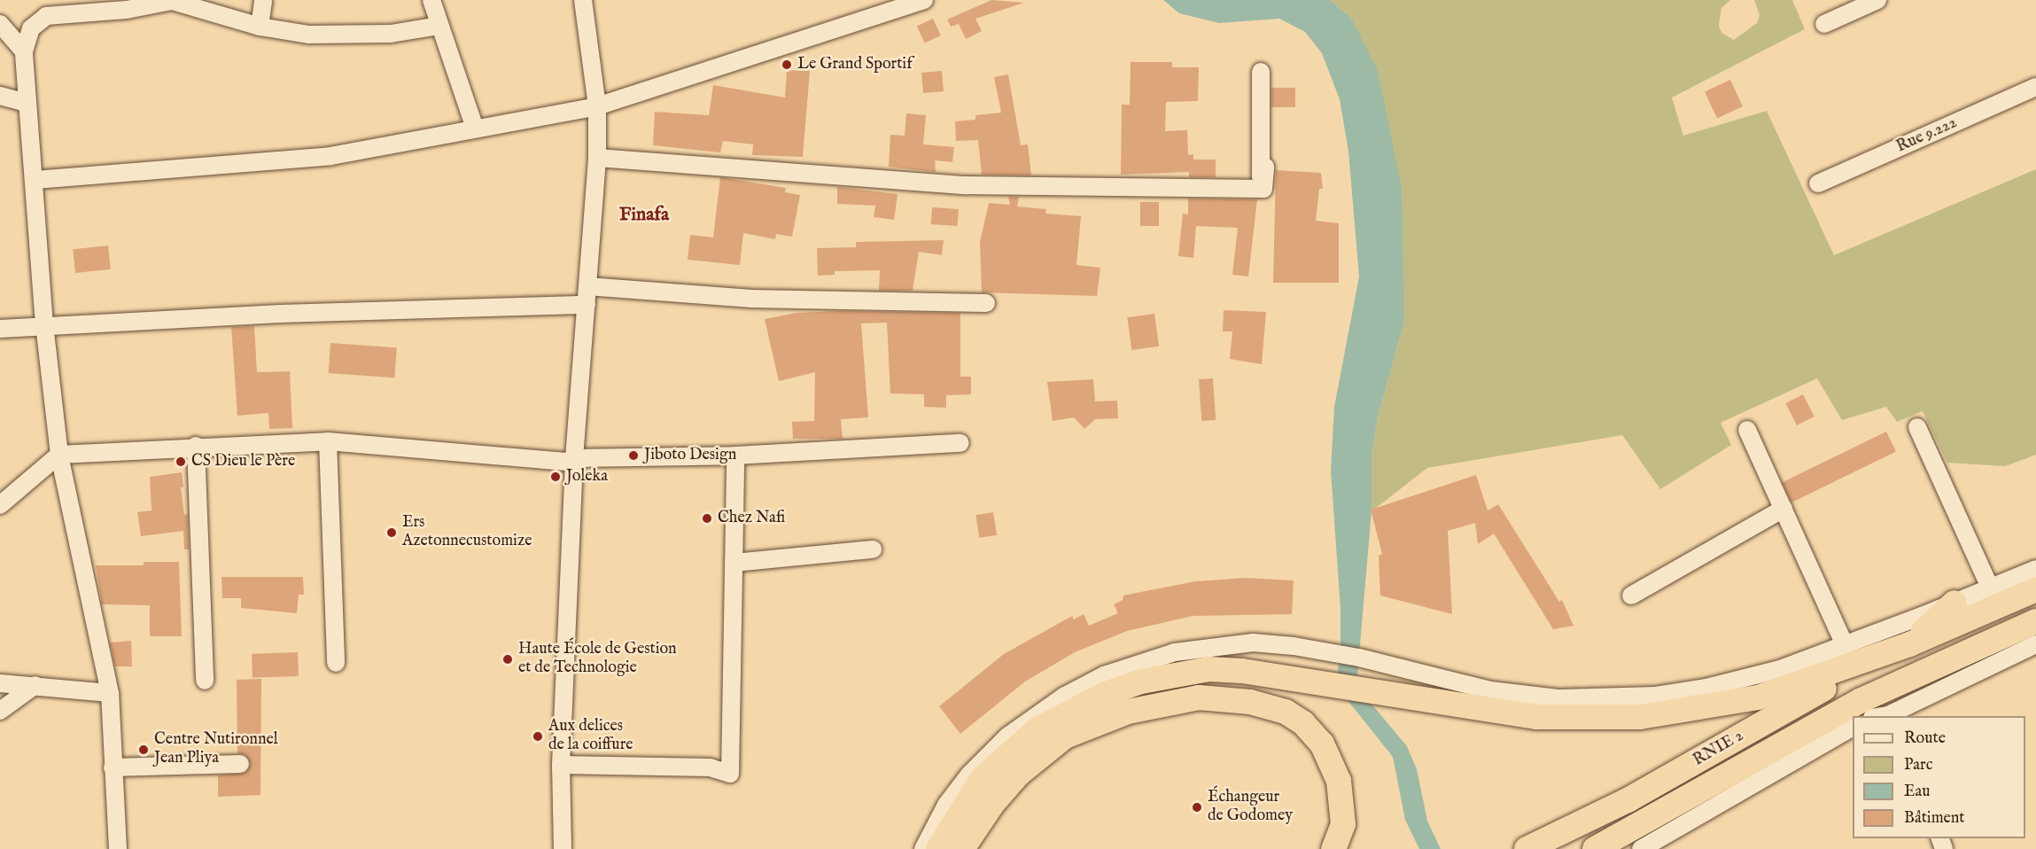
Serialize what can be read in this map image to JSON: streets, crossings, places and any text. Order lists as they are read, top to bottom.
{
  "streets": {
    "highway": ["RNIE 2"],
    "street": ["Rue 9.222"]
  },
  "districts": ["Finafa"],
  "places": [
    "Le Grand Sportif",
    "Jiboto Design",
    "CS Dieu le Père",
    "Joleka",
    "Chez Nafi",
    "Ers Azetonnecustomize",
    "Haute École de Gestion et de Technologie",
    "Aux delices de la coiffure",
    "Centre Nutironnel Jean Pliya",
    "Échangeur de Godomey"
  ],
  "legend": [
    "Route",
    "Parc",
    "Eau",
    "Bâtiment"
  ]
}
